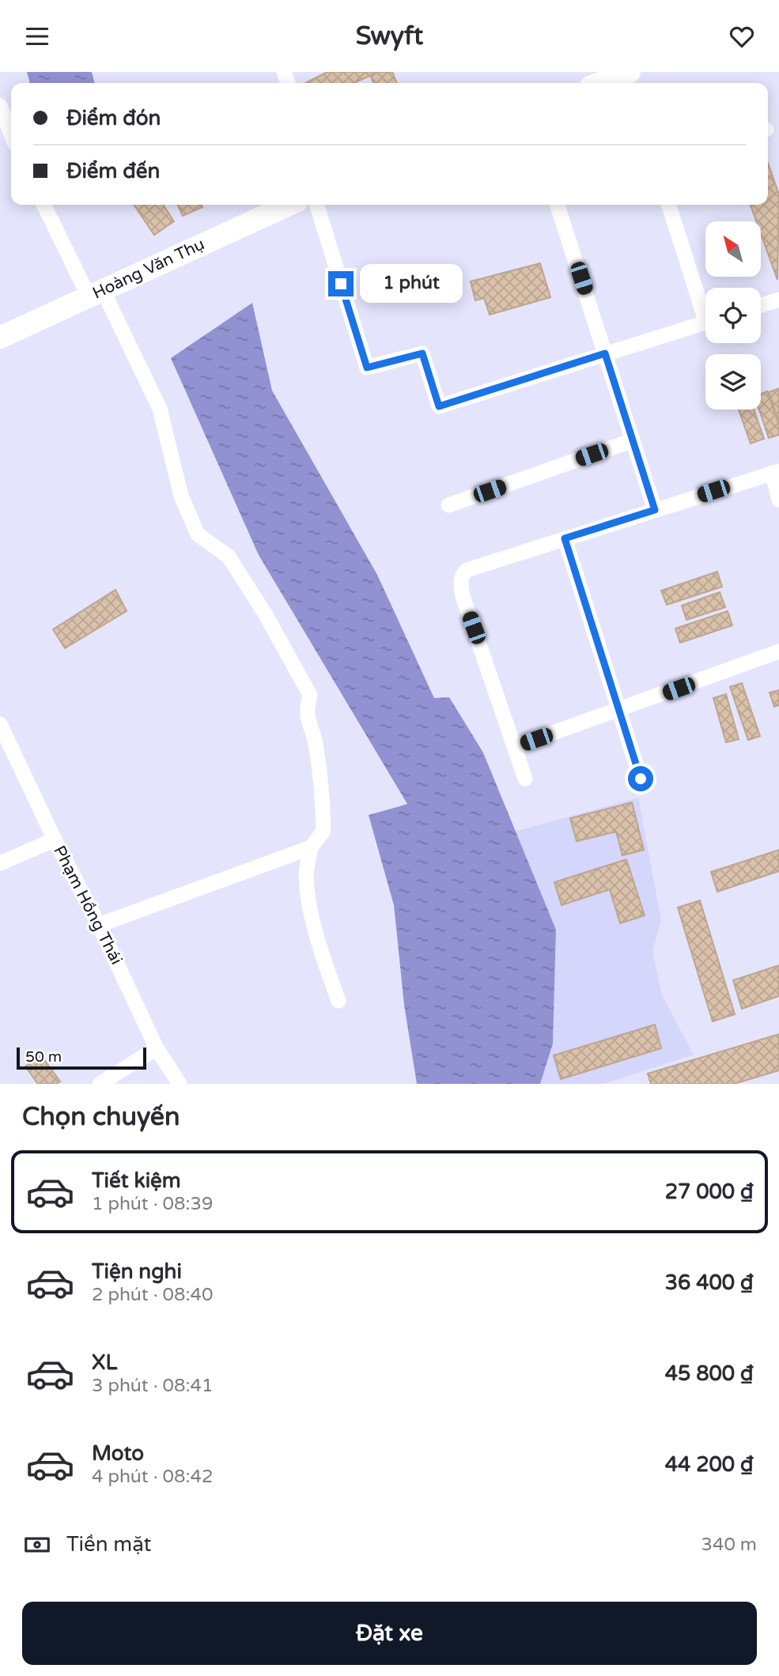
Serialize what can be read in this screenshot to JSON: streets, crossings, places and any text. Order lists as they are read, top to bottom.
{
  "streets": {
    "main road": ["Hoàng Văn Thụ"],
    "street": ["Phạm Hồng Thái"]
  },
  "scale_bar": "50 m",
  "north": "top left",
  "page": {
    "header": "Swyft",
    "banner": ["Điểm đón", "Điểm đến"],
    "bubble": "1 phút",
    "scale": "50 m",
    "heading": "Chọn chuyến",
    "list": [
      {
        "name": "Tiết kiệm",
        "note": "1 phút · 08:39",
        "value": "27 000 ₫"
      },
      {
        "name": "Tiện nghi",
        "note": "2 phút · 08:40",
        "value": "36 400 ₫"
      },
      {
        "name": "XL",
        "note": "3 phút · 08:41",
        "value": "45 800 ₫"
      },
      {
        "name": "Moto",
        "note": "4 phút · 08:42",
        "value": "44 200 ₫"
      }
    ],
    "pay": ["Tiền mặt", "340 m"],
    "buttons": "Đặt xe"
  }
}
